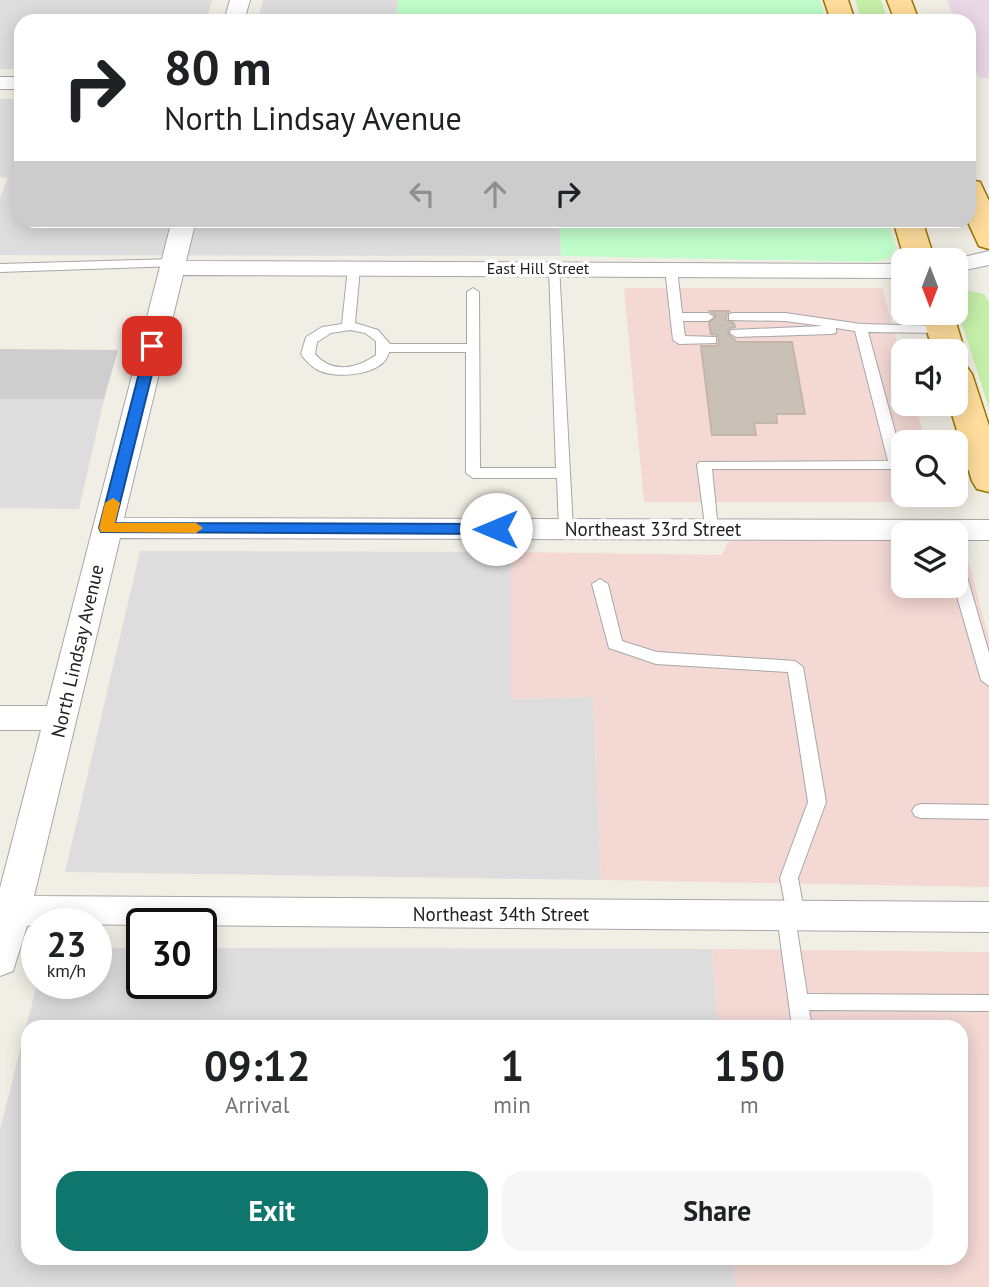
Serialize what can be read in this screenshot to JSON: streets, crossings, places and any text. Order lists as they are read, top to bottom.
{
  "streets": {
    "street": [
      "East Hill Street",
      "Northeast 33rd Street",
      "North Lindsay Avenue",
      "Northeast 34th Street"
    ]
  },
  "crossings": [
    ["East Hill Street", "North Lindsay Avenue"],
    ["Northeast 33rd Street", "North Lindsay Avenue"],
    ["North Lindsay Avenue", "Northeast 34th Street"]
  ],
  "north": "bottom",
  "page": {
    "turn": ["80 m", "North Lindsay Avenue"],
    "speed": "23 km/h",
    "limit": "30",
    "eta": [
      "09:12",
      "Arrival",
      "1",
      "min",
      "150",
      "m"
    ],
    "buttons": ["Exit", "Share"]
  }
}
